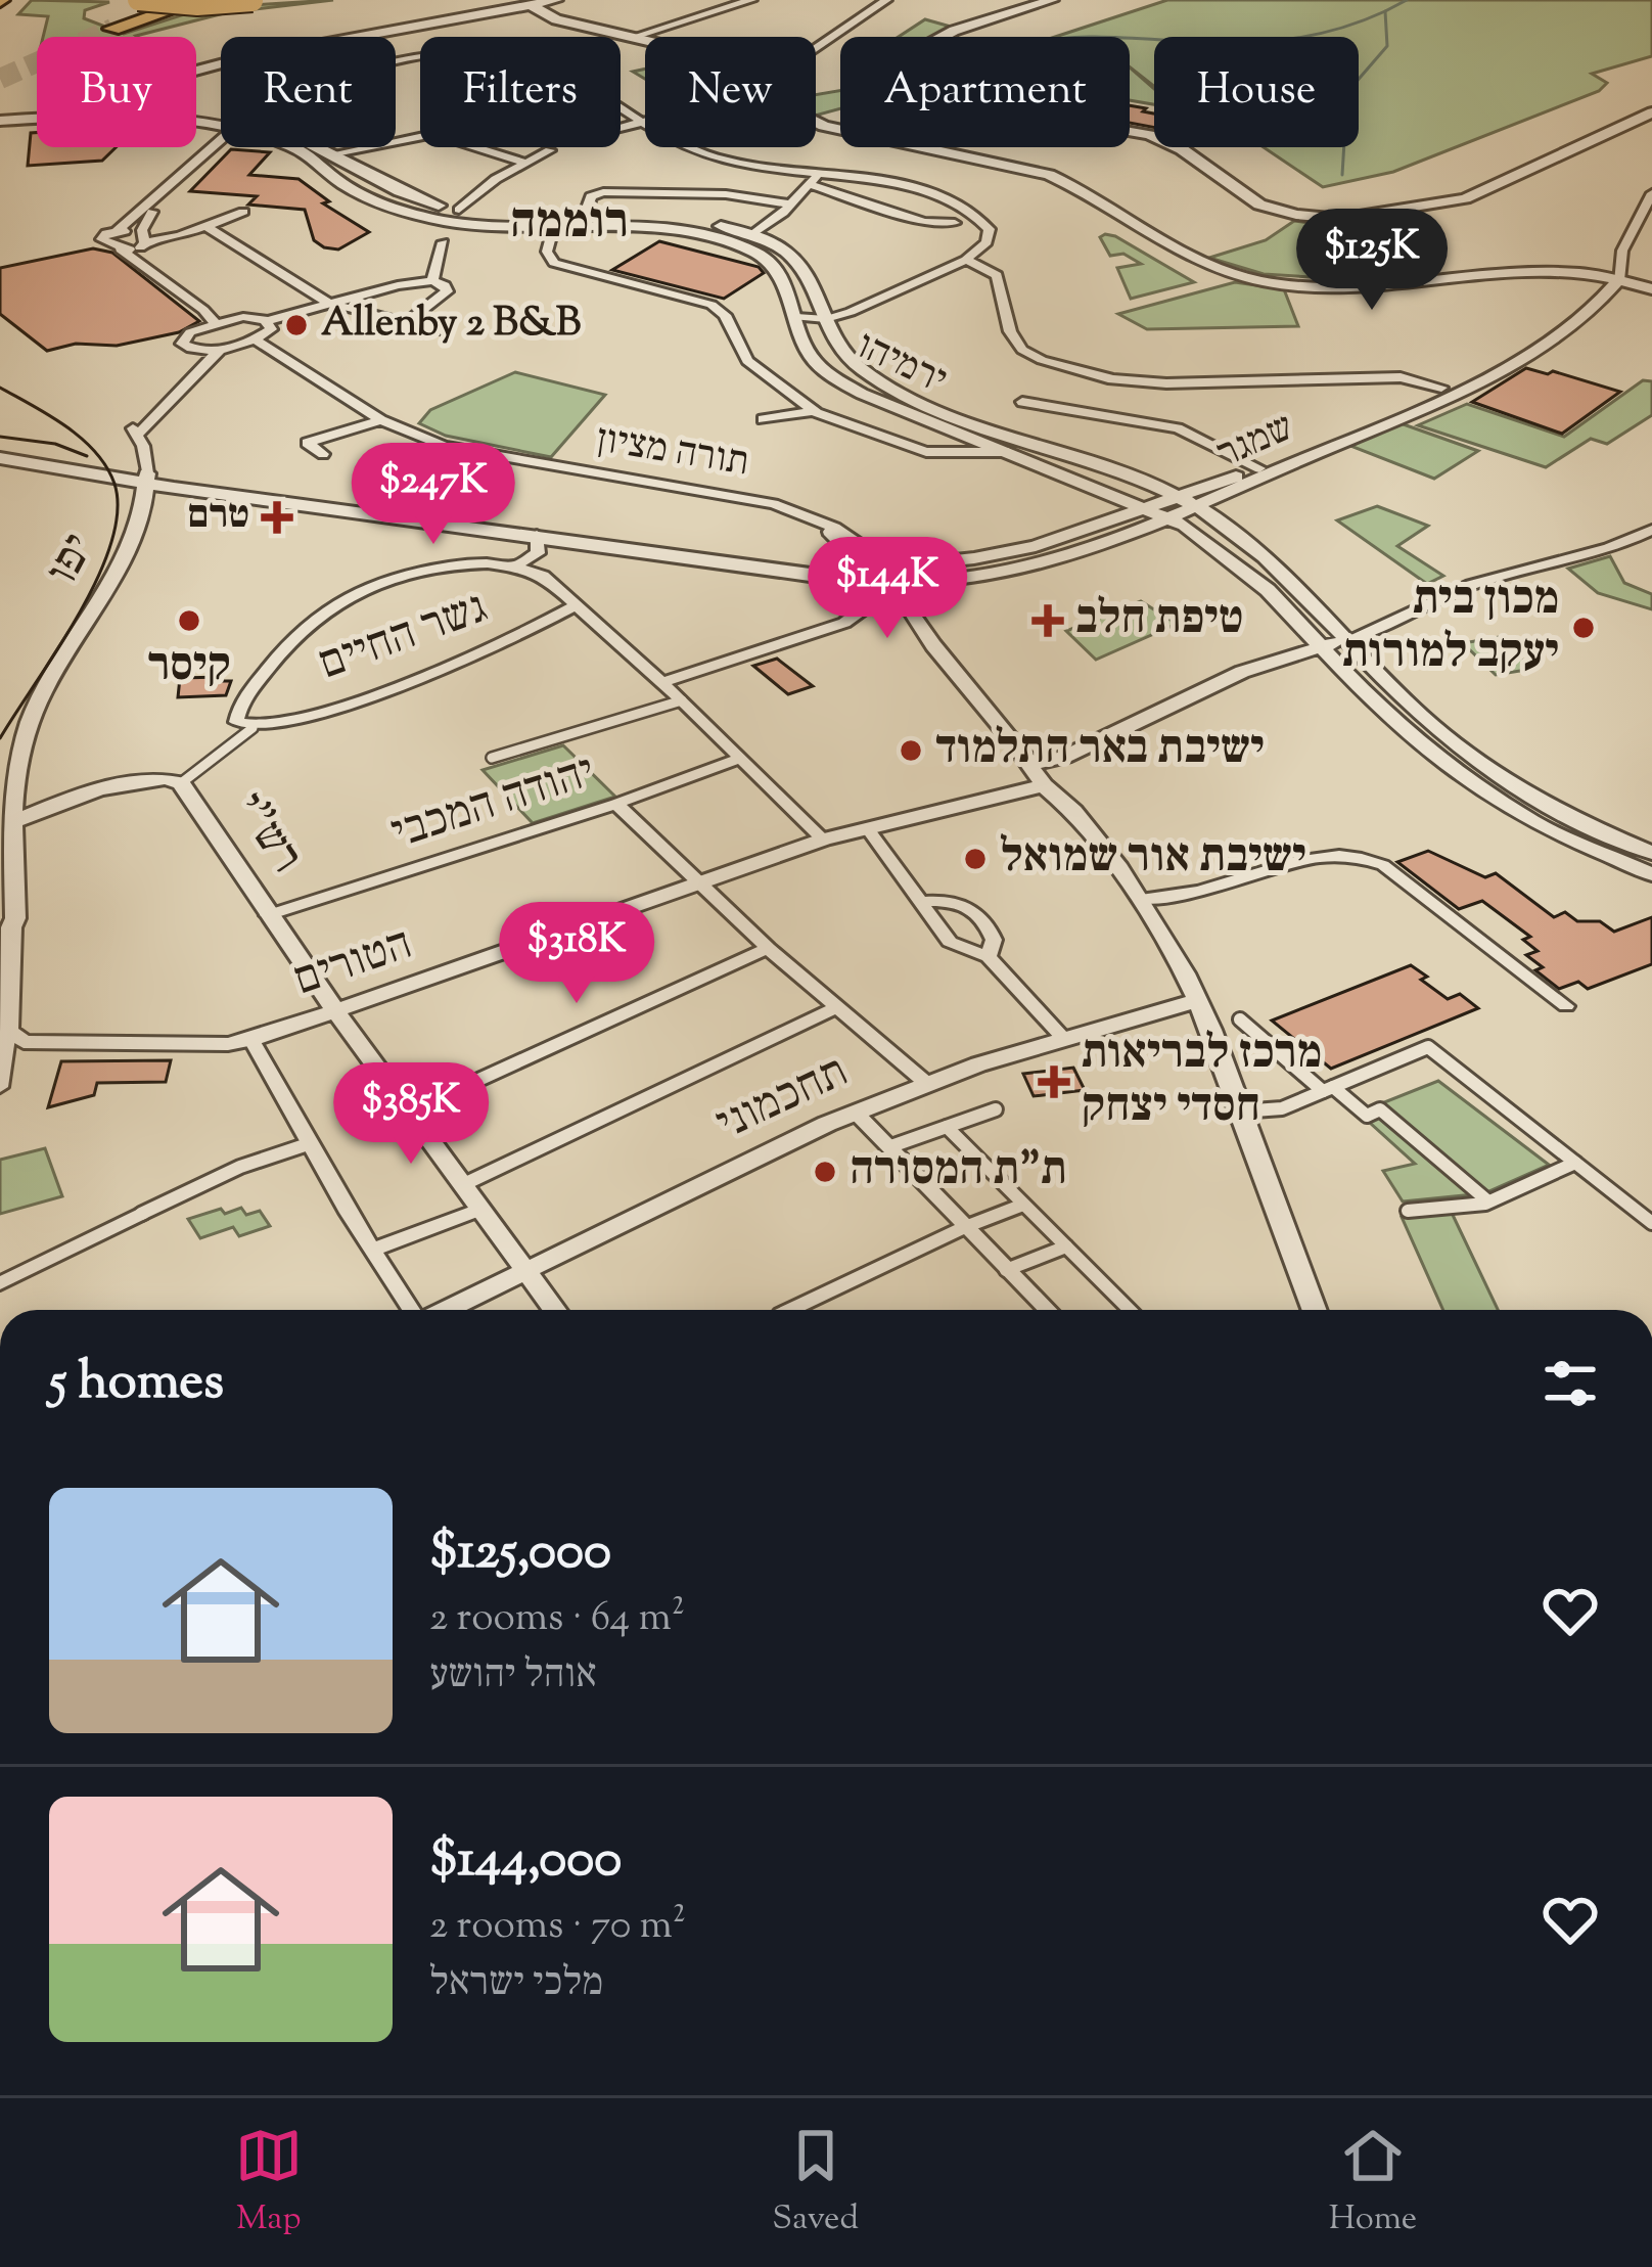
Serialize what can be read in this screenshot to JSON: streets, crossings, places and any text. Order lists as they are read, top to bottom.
{
  "streets": {
    "street": [
      "ירמיהו",
      "שמגר",
      "תורה מציון",
      "יפו",
      "גשר החיים",
      "יהודה המכבי",
      "רש\"י",
      "הטורים",
      "תחכמוני"
    ]
  },
  "crossings": [
    ["ירמיהו", "שמגר"],
    ["שמגר", "תורה מציון"],
    ["יפו", "הטורים"],
    ["גשר החיים", "רש\"י"],
    ["יהודה המכבי", "רש\"י"],
    ["רש\"י", "הטורים"],
    ["רש\"י", "תחכמוני"]
  ],
  "districts": ["רוממה"],
  "places": {
    "other": [
      "Allenby 2 B&B",
      "קיסר",
      "מכון בית יעקב למורות",
      "ישיבת באר התלמוד",
      "ישיבת אור שמואל",
      "ת\"ת המסורה"
    ],
    "health": ["טרם", "טיפת חלב", "מרכז לבריאות חסדי יצחק"]
  },
  "page": {
    "chip": [
      "Buy",
      "Rent",
      "Filters",
      "New",
      "Apartment",
      "House"
    ],
    "price": [
      "$125K",
      "$247K",
      "$144K",
      "$318K",
      "$385K"
    ],
    "heading": "5 homes",
    "list": [
      {
        "name": "$125,000",
        "note": "2 rooms · 64 m² · אוהל יהושע"
      },
      {
        "name": "$144,000",
        "note": "2 rooms · 70 m² · מלכי ישראל"
      }
    ],
    "tabs": ["Map", "Saved", "Home"]
  }
}
